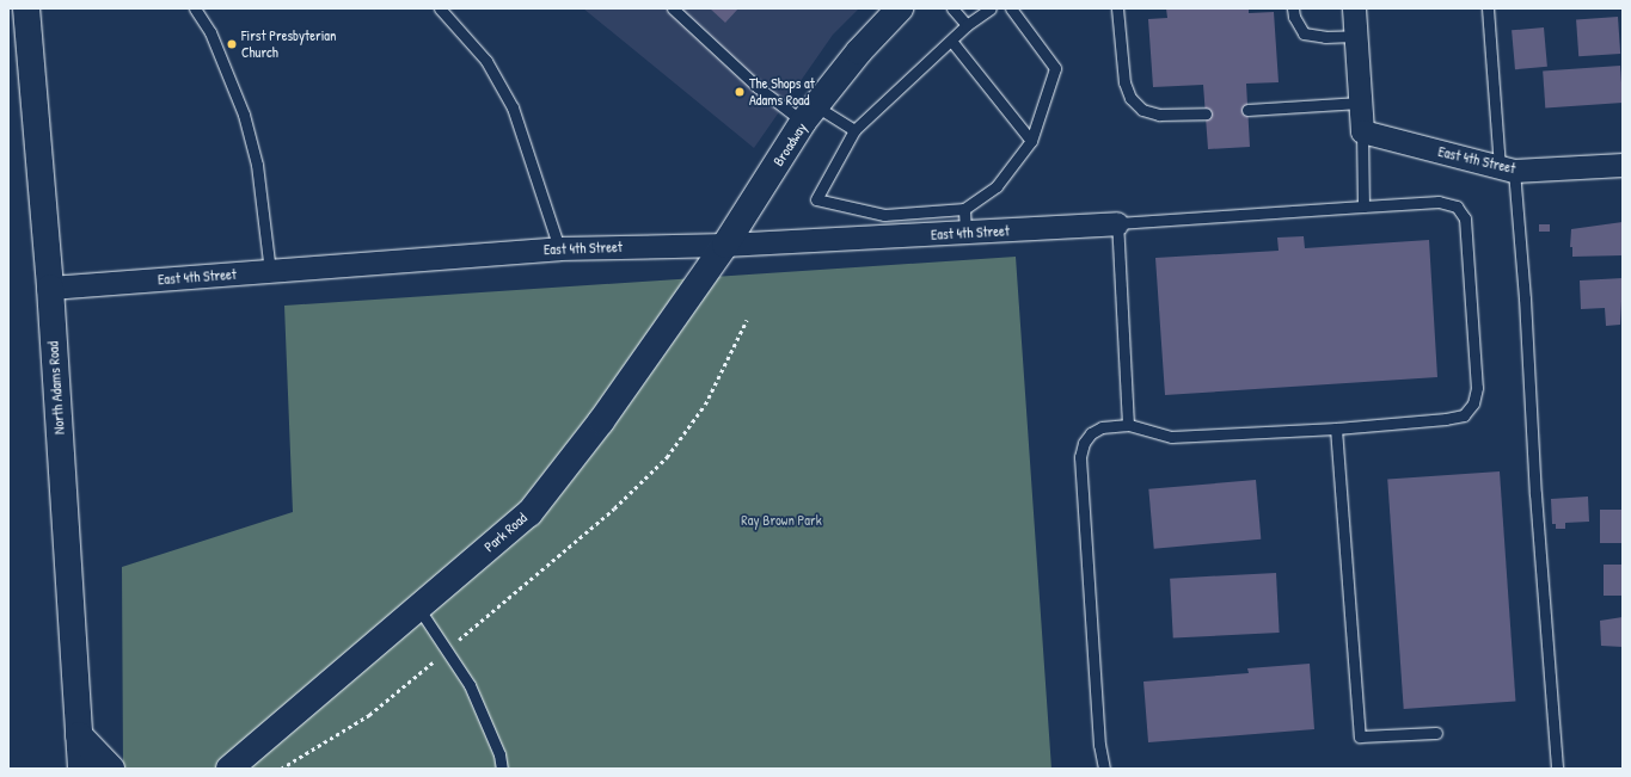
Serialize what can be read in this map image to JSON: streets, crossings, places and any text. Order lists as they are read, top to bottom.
{
  "streets": {
    "street": [
      "Broadway",
      "East 4th Street",
      "North Adams Road",
      "Park Road"
    ]
  },
  "crossings": [
    ["Broadway", "East 4th Street"],
    ["Broadway", "Park Road"],
    ["East 4th Street", "North Adams Road"],
    ["East 4th Street", "Park Road"]
  ],
  "parks": ["Ray Brown Park"],
  "places": ["First Presbyterian Church", "The Shops at Adams Road"]
}
